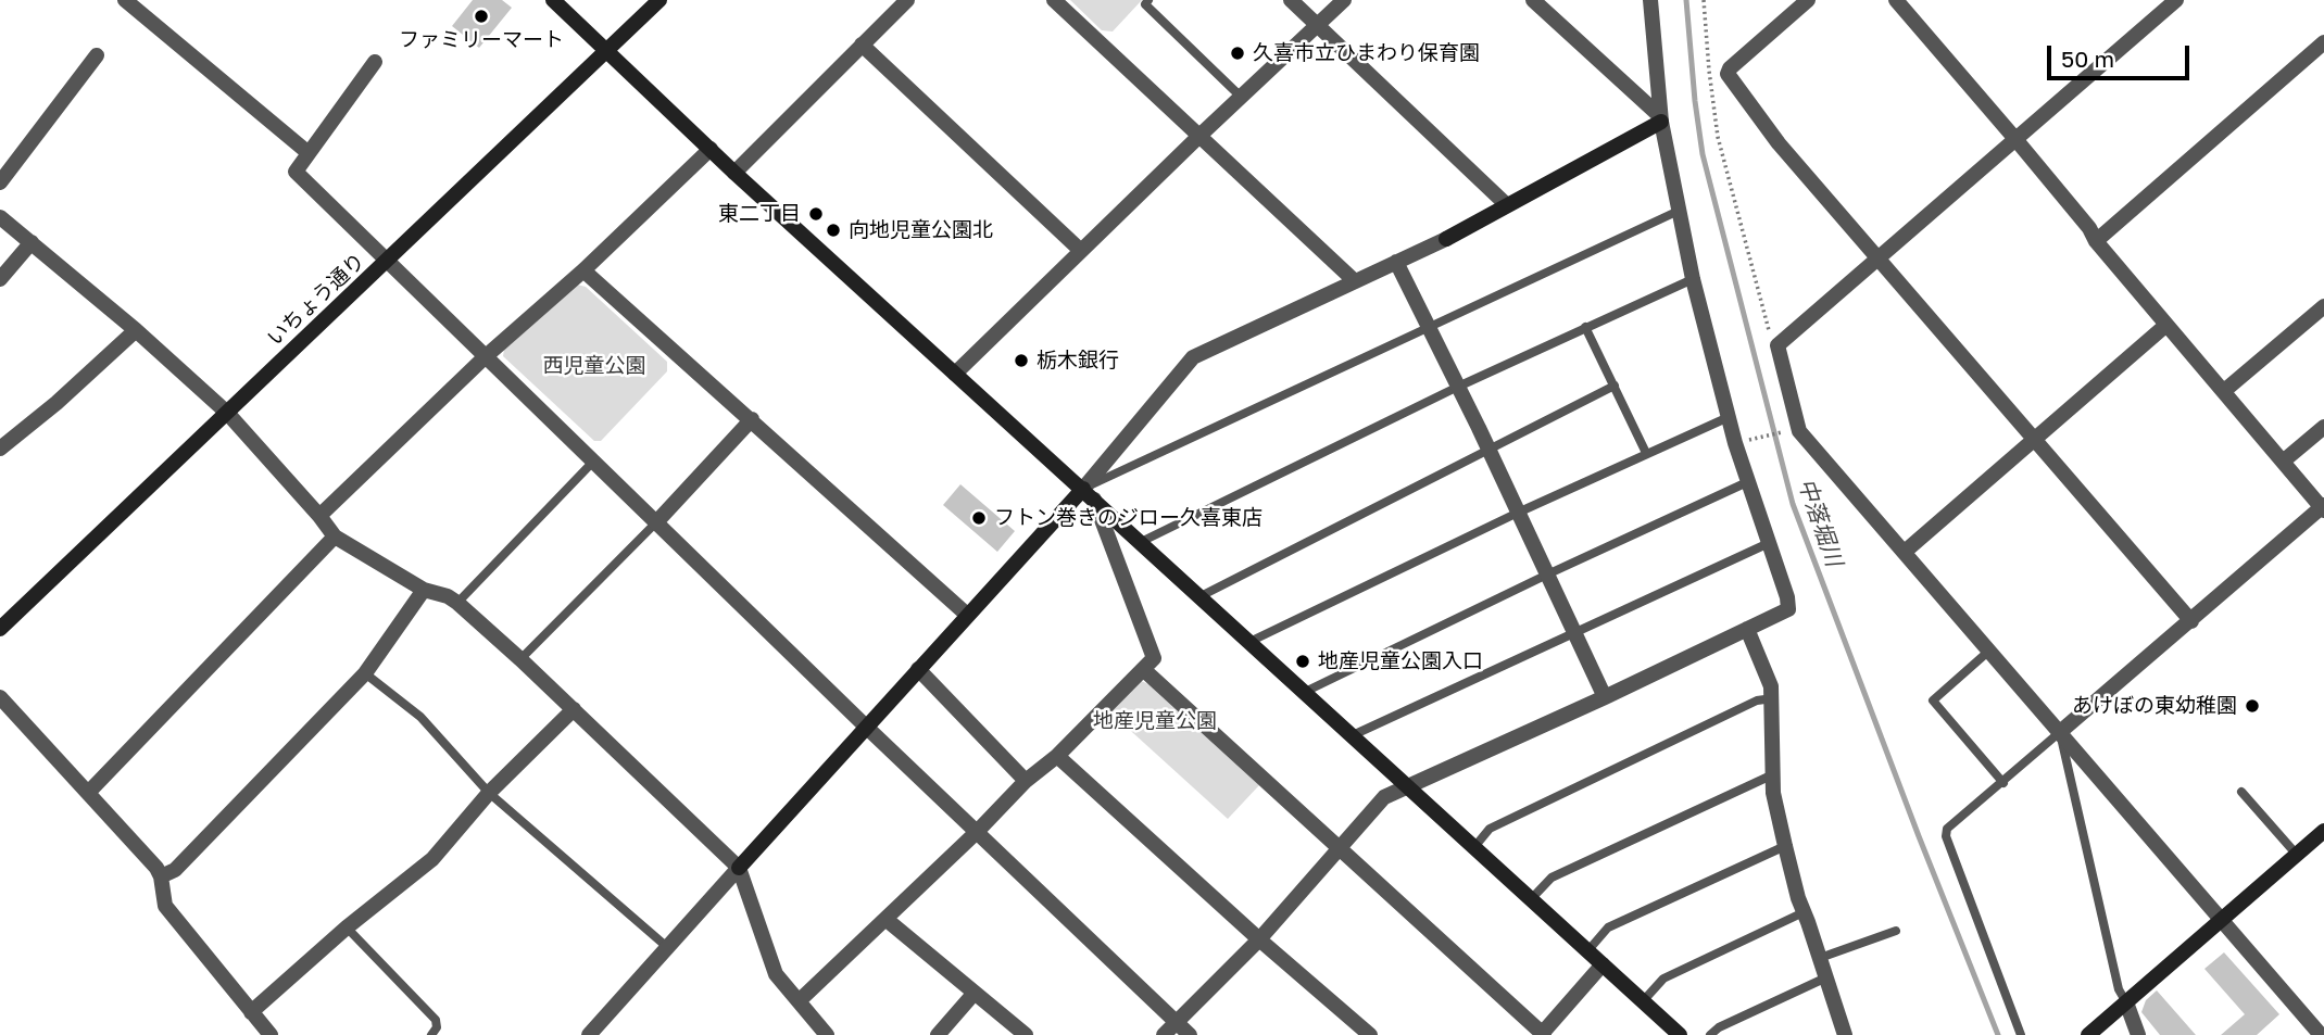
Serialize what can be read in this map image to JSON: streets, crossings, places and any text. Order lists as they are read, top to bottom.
{
  "streets": {
    "street": ["いちょう通り"]
  },
  "water": ["中落堀川"],
  "parks": ["西児童公園", "地産児童公園"],
  "places": [
    "ファミリーマート",
    "久喜市立ひまわり保育園",
    "東二丁目",
    "向地児童公園北",
    "栃木銀行",
    "フトン巻きのジロー久喜東店",
    "地産児童公園入口",
    "あけぼの東幼稚園"
  ],
  "scale_bar": "50 m"
}
